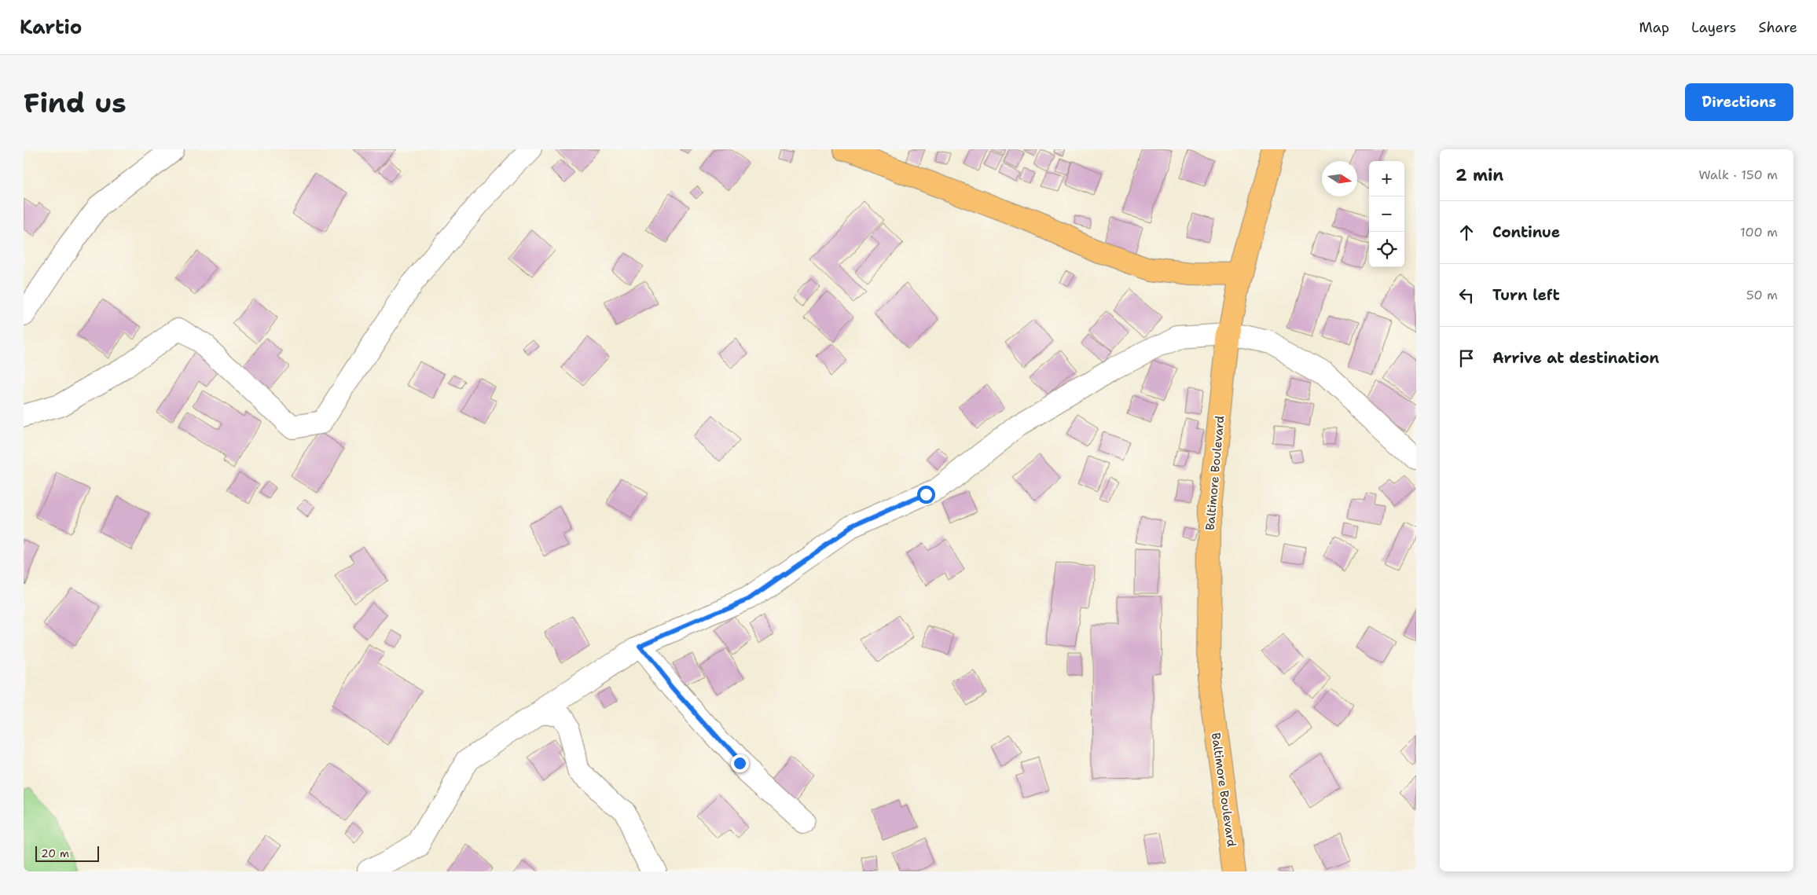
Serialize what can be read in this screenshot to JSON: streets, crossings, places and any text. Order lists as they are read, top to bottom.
{
  "streets": {
    "main road": ["Baltimore Boulevard"]
  },
  "scale_bar": "20 m",
  "north": "right",
  "page": {
    "header": "Kartio",
    "nav": ["Map", "Layers", "Share"],
    "buttons": "Directions",
    "title": "Find us",
    "heading": ["2 min", "Walk · 150 m"],
    "map_buttons": ["+", "−"],
    "list": [
      ["Continue", "100 m"],
      ["Turn left", "50 m"],
      "Arrive at destination"
    ],
    "scale": "20 m"
  }
}
